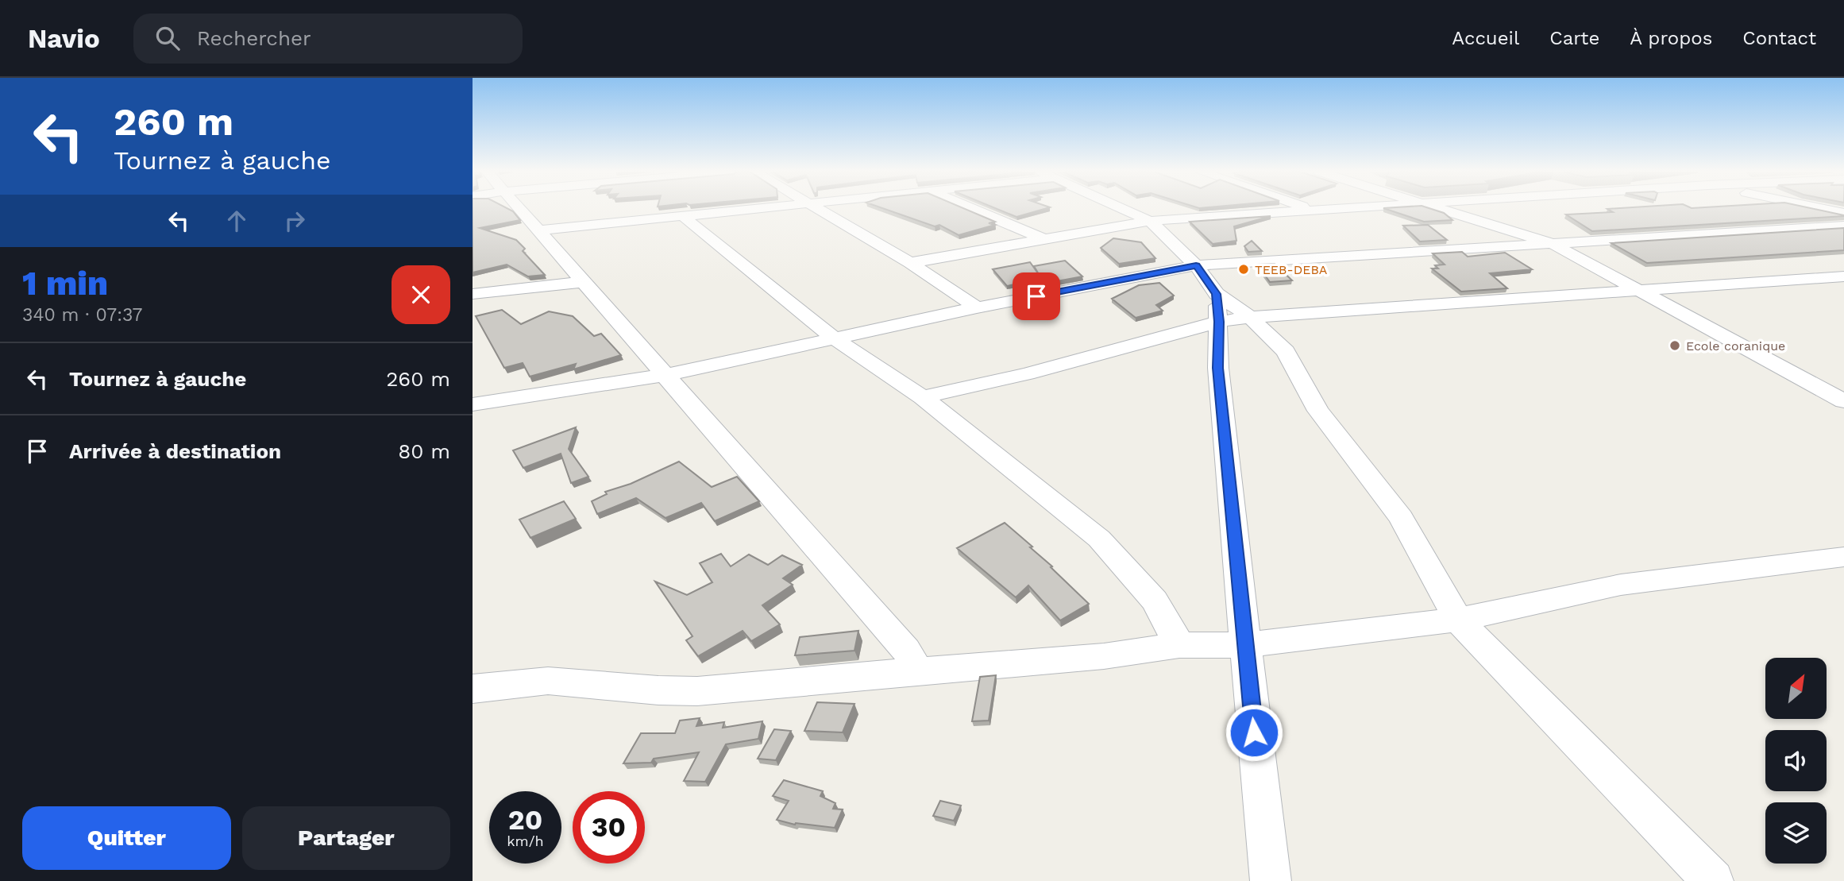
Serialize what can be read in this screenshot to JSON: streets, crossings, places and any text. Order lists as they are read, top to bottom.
{
  "places": ["TEEB-DEBA", "Ecole coranique"],
  "north": "top right",
  "page": {
    "header": "Navio",
    "search": "Rechercher",
    "nav": [
      "Accueil",
      "Carte",
      "À propos",
      "Contact"
    ],
    "turn": ["260 m", "Tournez à gauche"],
    "heading": ["1 min", "340 m · 07:37"],
    "list": [
      {
        "name": "Tournez à gauche",
        "value": "260 m"
      },
      {
        "name": "Arrivée à destination",
        "value": "80 m"
      }
    ],
    "speed": "20 km/h",
    "limit": "30",
    "buttons": ["Quitter", "Partager"]
  }
}
